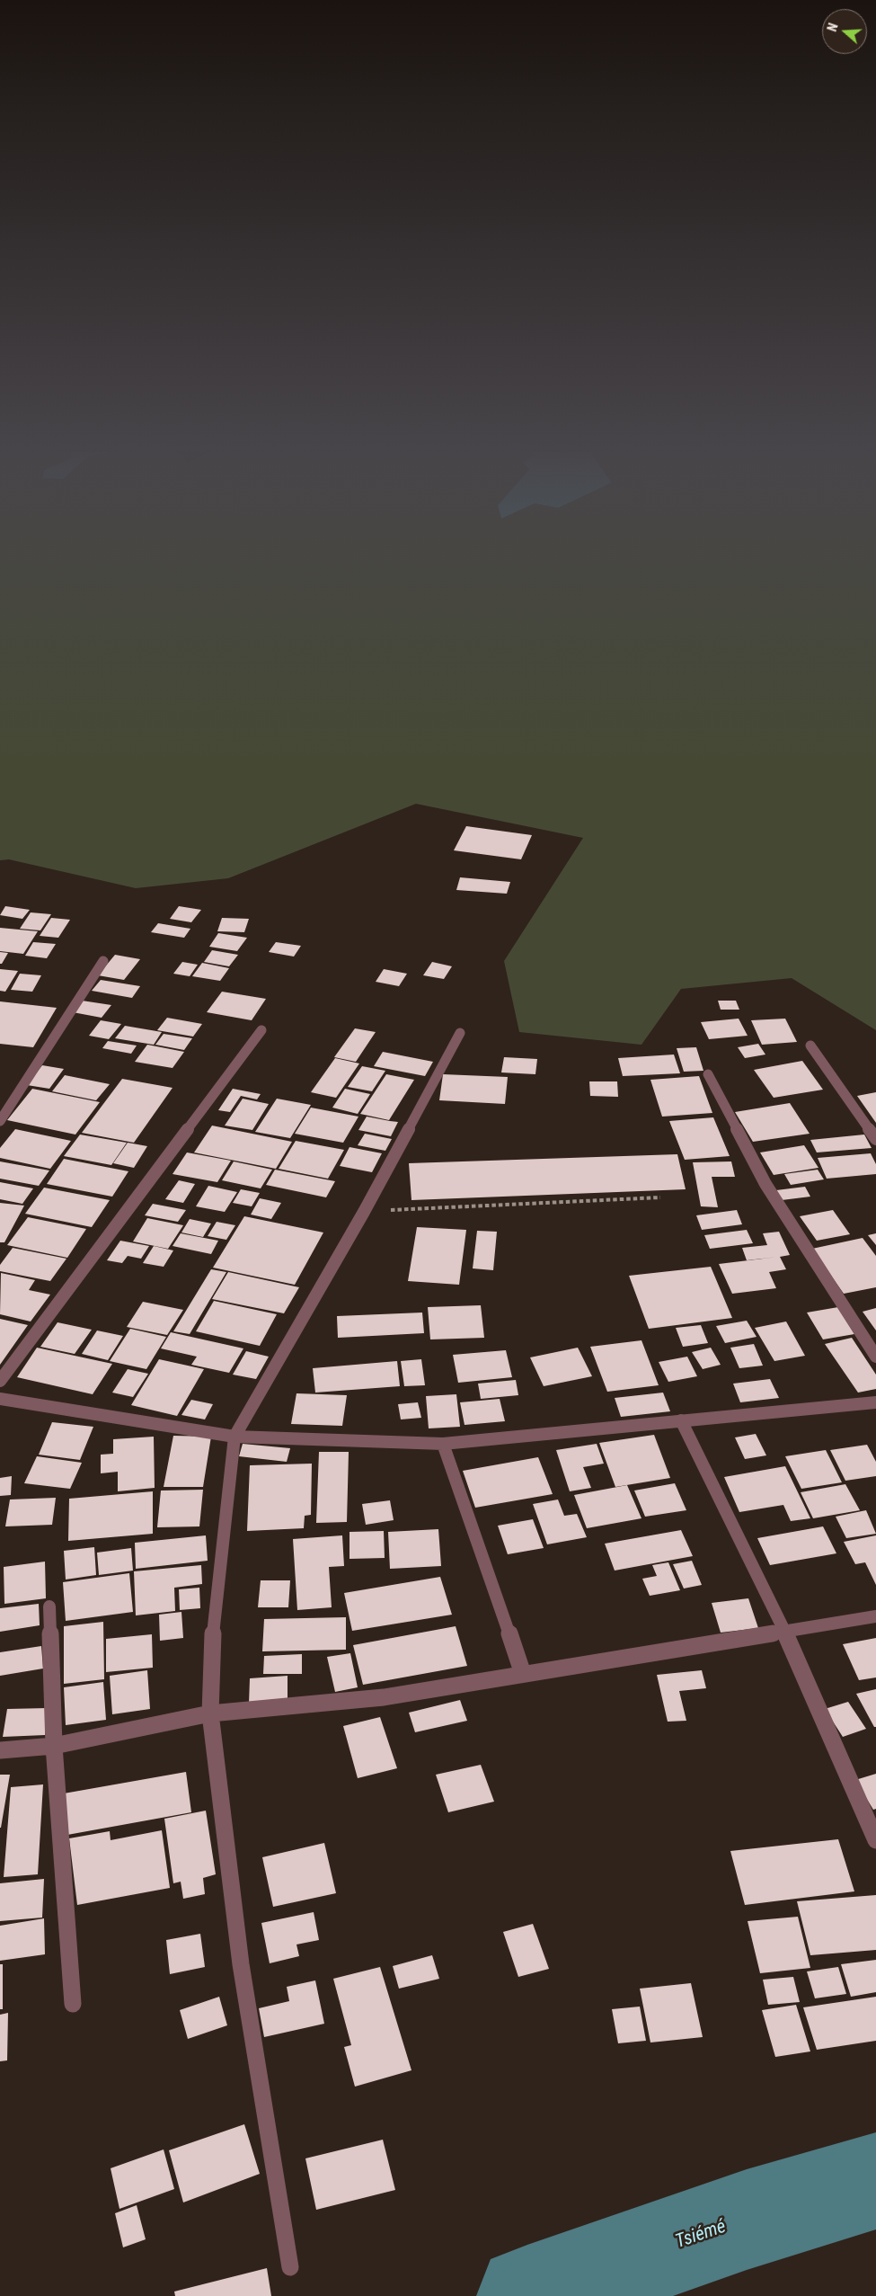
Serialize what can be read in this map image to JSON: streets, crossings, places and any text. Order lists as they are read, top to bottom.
{
  "water": ["Tsiémé"],
  "north": "left"
}
